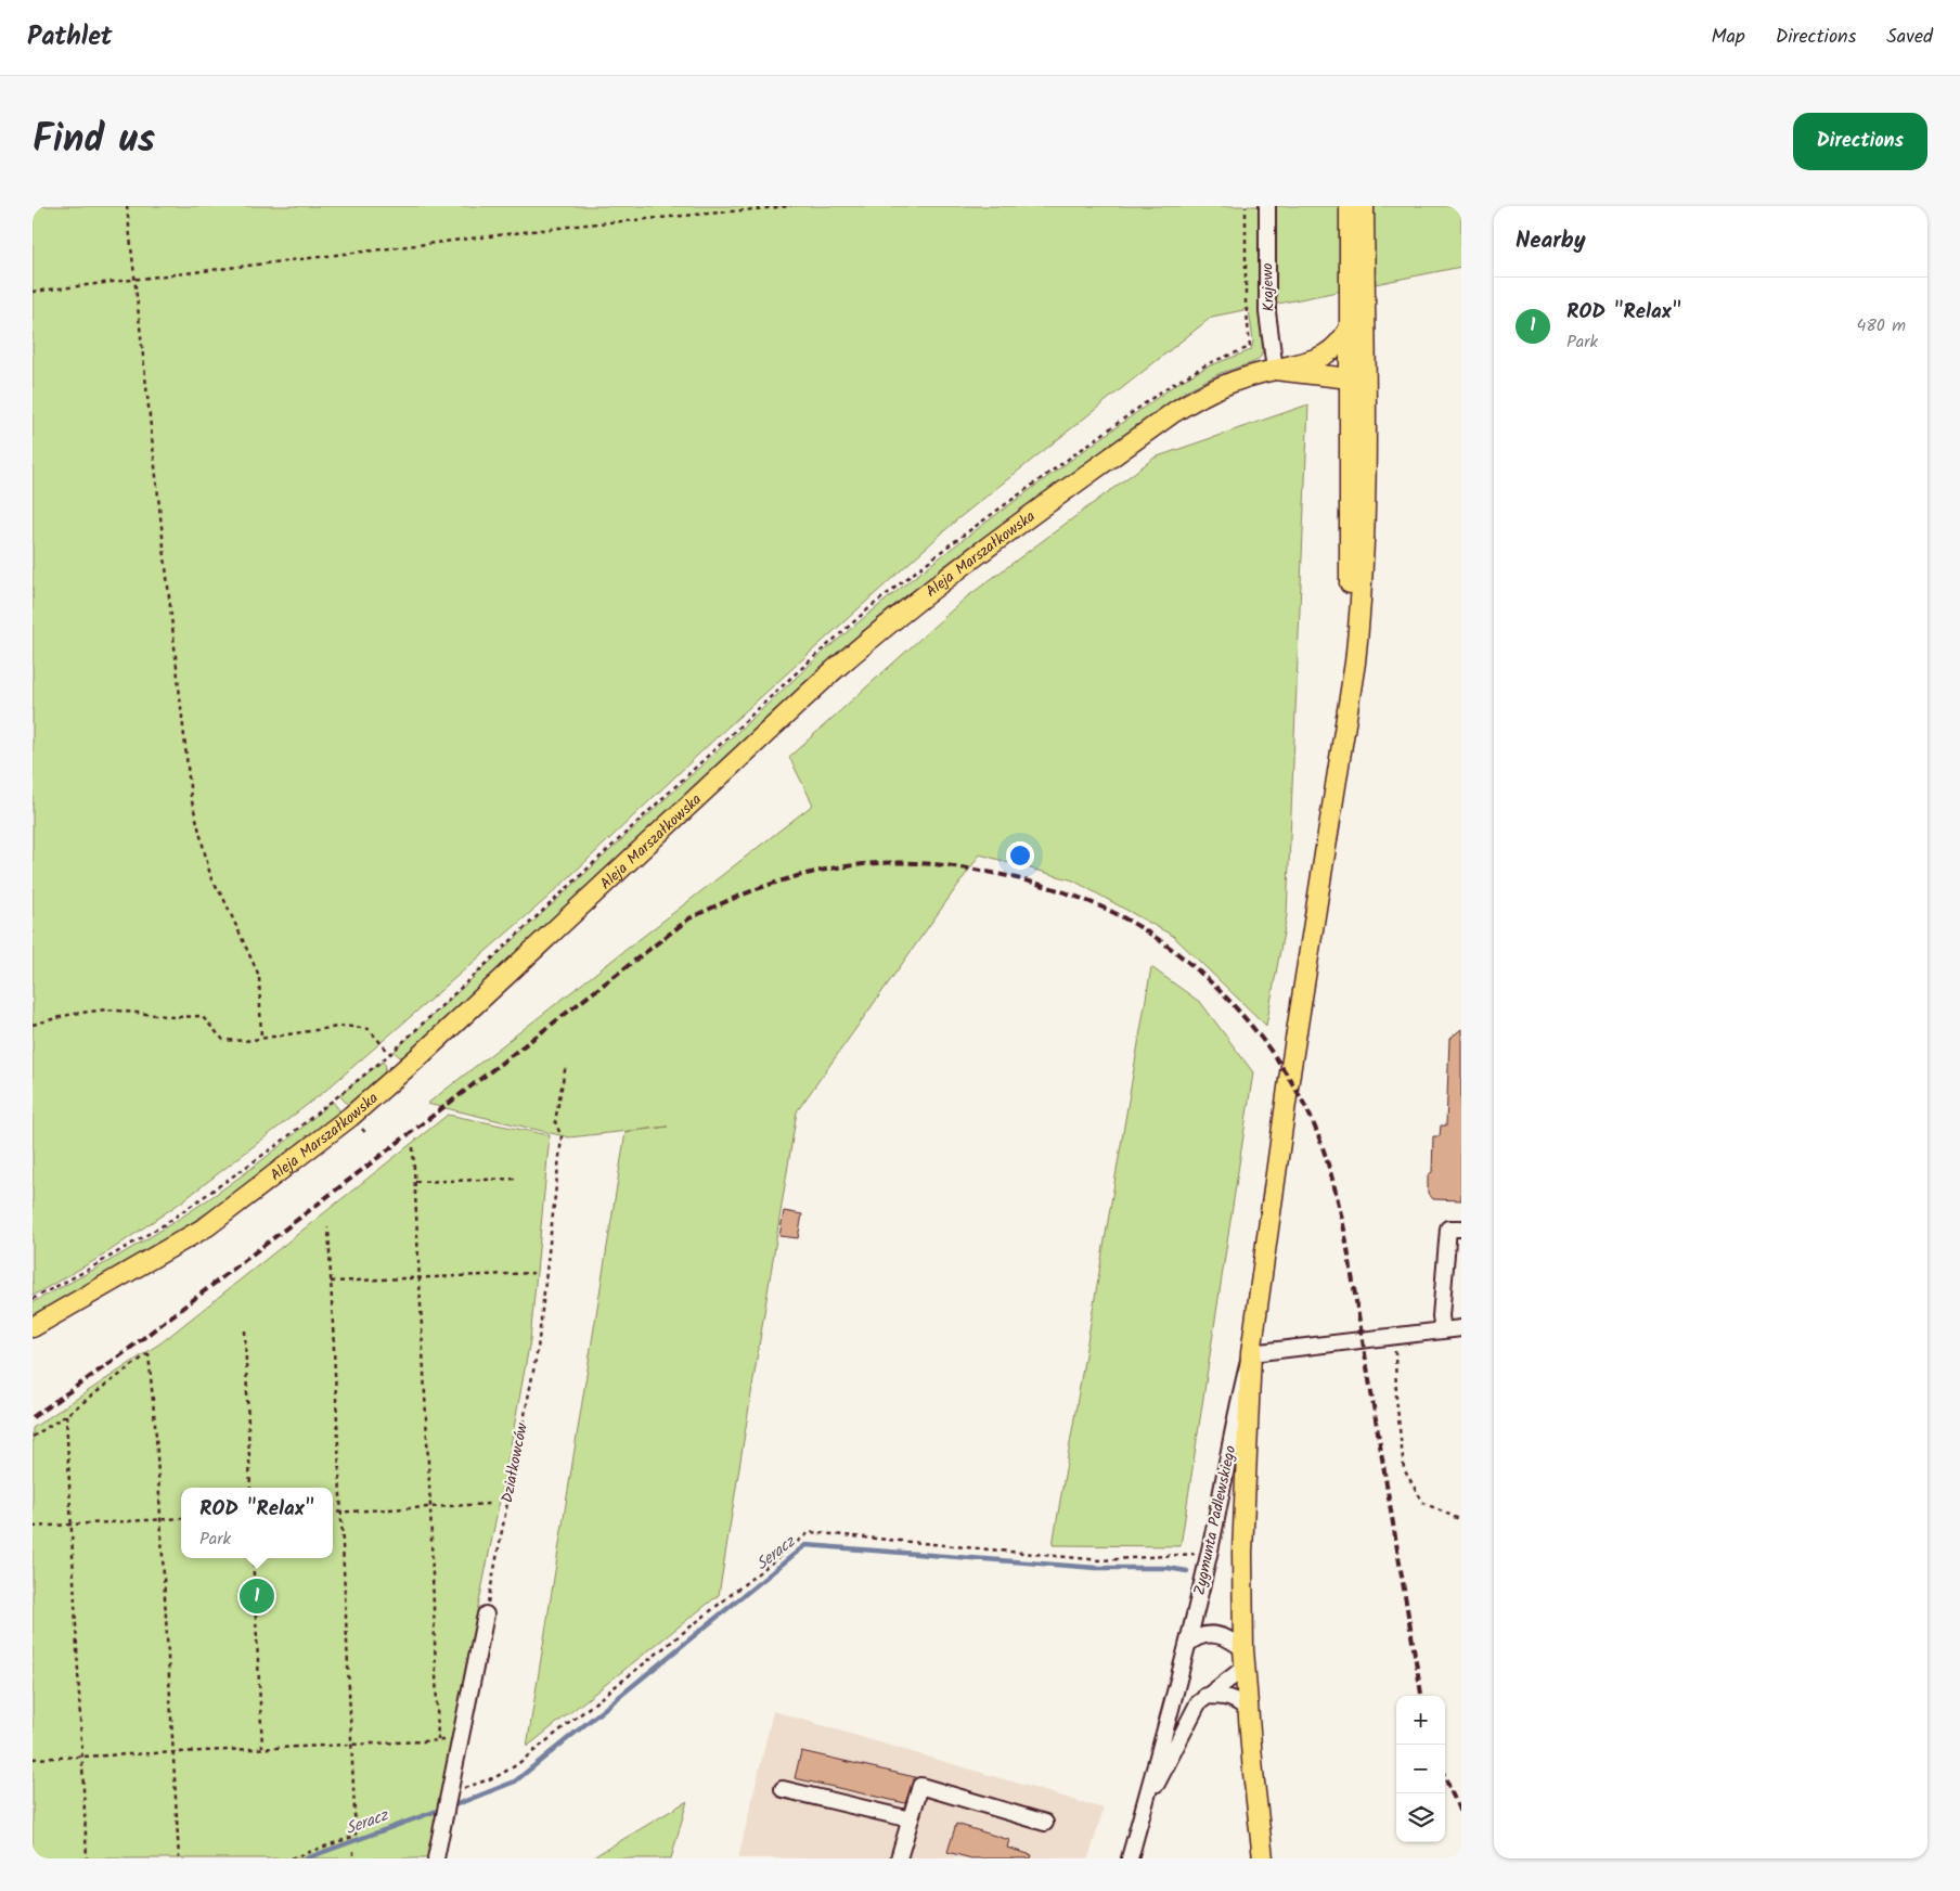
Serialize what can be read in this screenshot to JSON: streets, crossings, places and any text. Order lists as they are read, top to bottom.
{
  "streets": {
    "main road": ["Aleja Marszałkowska"],
    "street": ["Krajewo", "Zygmunta Padlewskiego"],
    "path": ["Działkowców"]
  },
  "crossings": [
    ["Krajewo", "Aleja Marszałkowska"]
  ],
  "water": ["Seracz"],
  "page": {
    "header": "Pathlet",
    "nav": ["Map", "Directions", "Saved"],
    "title": "Find us",
    "buttons": "Directions",
    "heading": "Nearby",
    "list": [
      {
        "mark": "1",
        "name": "ROD \"Relax\"",
        "note": "Park",
        "value": "480 m"
      }
    ],
    "popup": ["ROD \"Relax\"", "Park"],
    "pins": "1",
    "map_buttons": ["+", "−"]
  }
}
